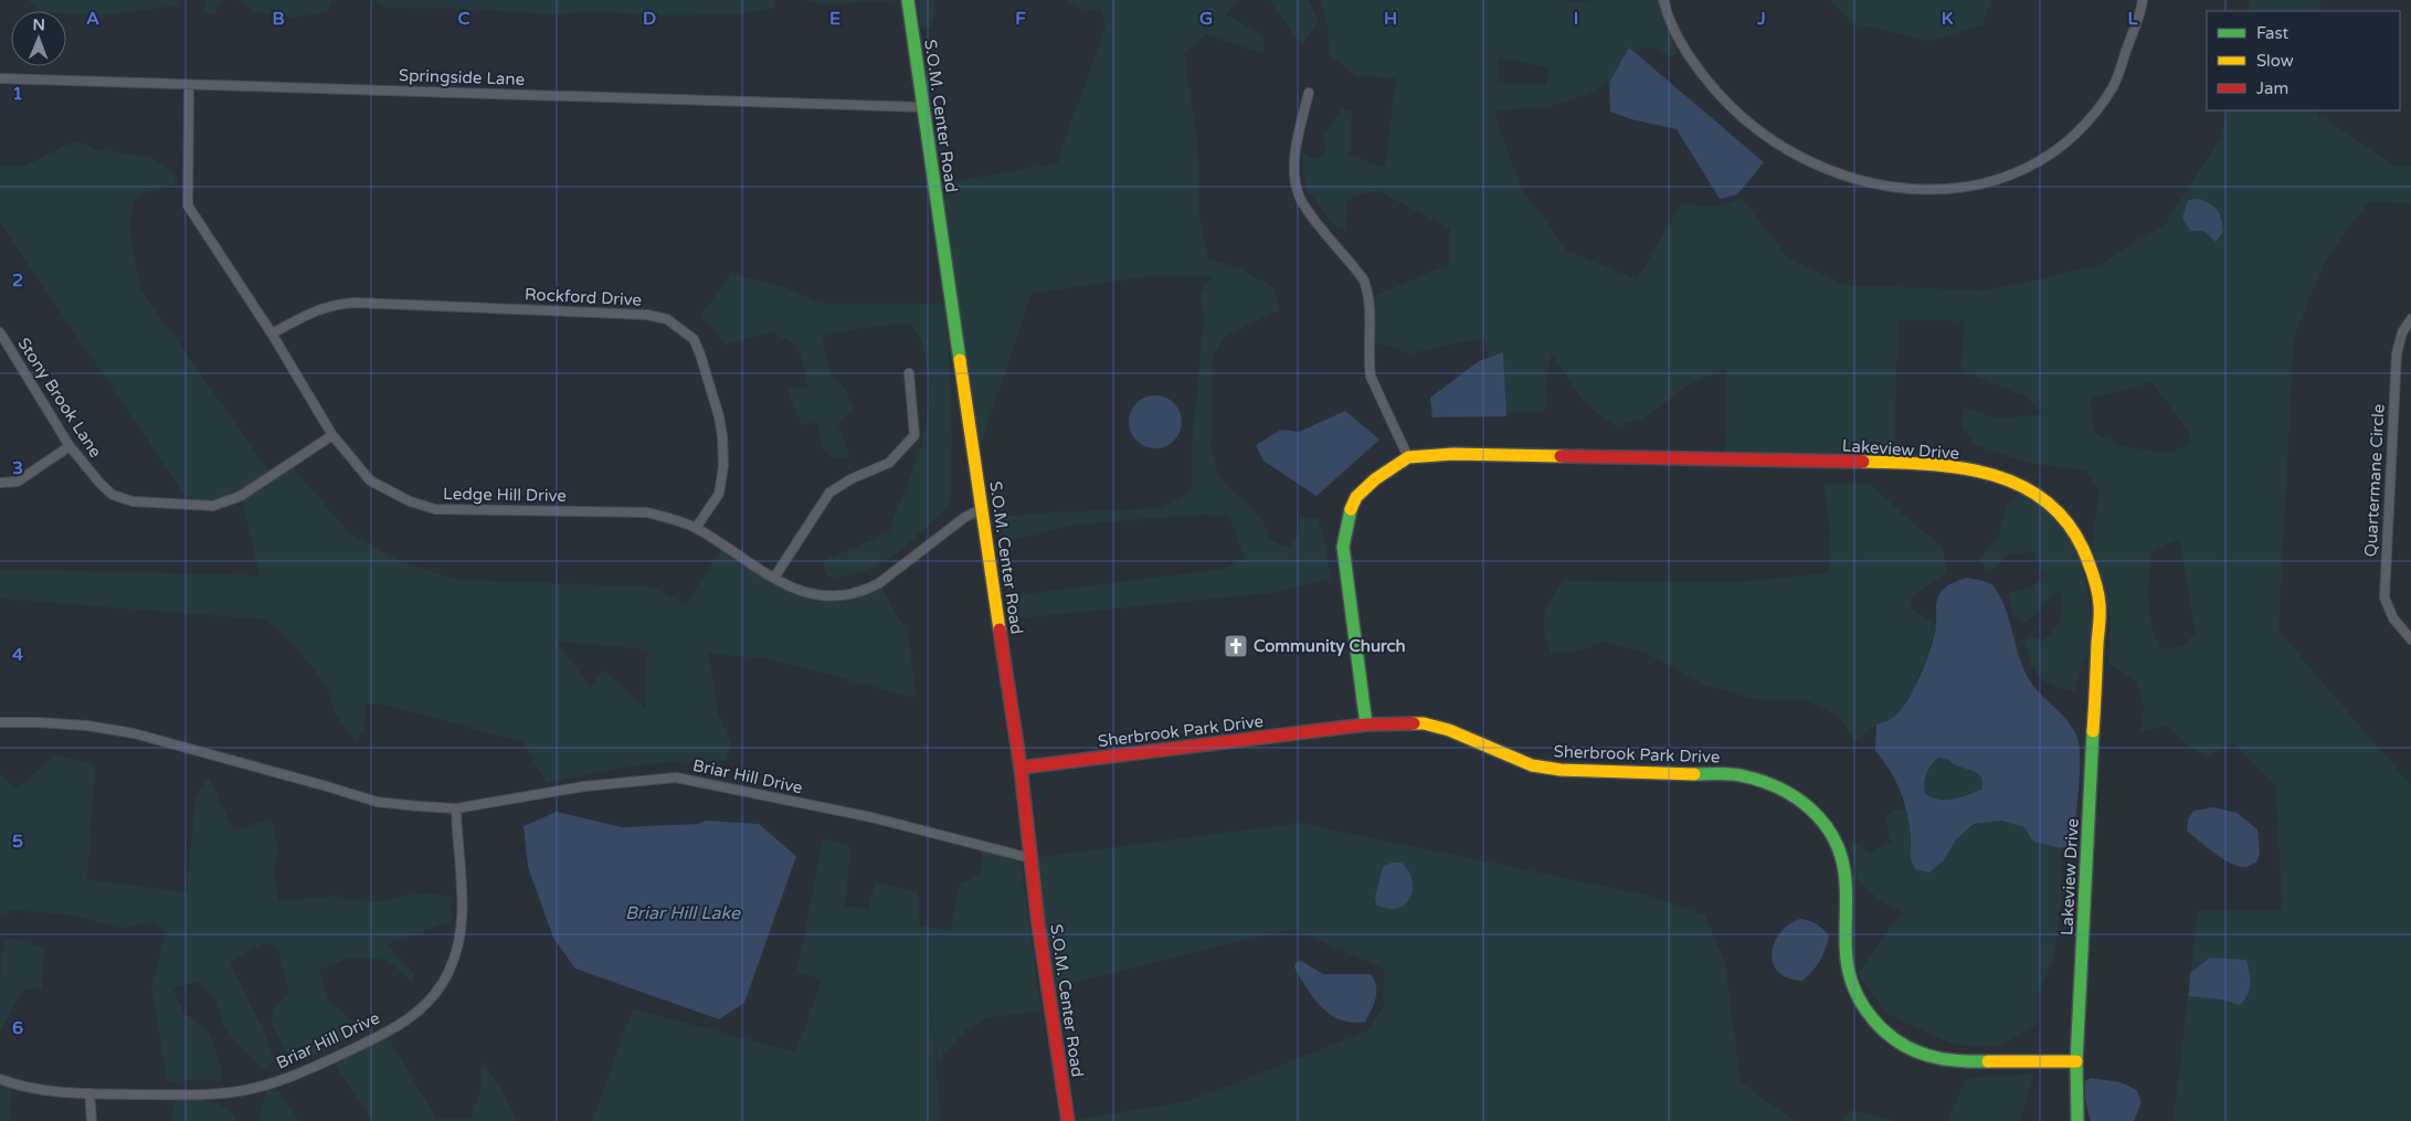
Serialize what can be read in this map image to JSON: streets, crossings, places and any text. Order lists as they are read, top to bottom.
{
  "streets": {
    "street": [
      "Springside Lane",
      "S.O.M. Center Road",
      "Rockford Drive",
      "Stony Brook Lane",
      "Lakeview Drive",
      "Quartermane Circle",
      "Ledge Hill Drive",
      "Sherbrook Park Drive",
      "Briar Hill Drive"
    ]
  },
  "crossings": [
    ["Springside Lane", "S.O.M. Center Road"],
    ["Springside Lane", "Ledge Hill Drive"],
    ["S.O.M. Center Road", "Ledge Hill Drive"],
    ["S.O.M. Center Road", "Sherbrook Park Drive"],
    ["S.O.M. Center Road", "Briar Hill Drive"],
    ["Rockford Drive", "Ledge Hill Drive"],
    ["Stony Brook Lane", "Ledge Hill Drive"],
    ["Lakeview Drive", "Sherbrook Park Drive"]
  ],
  "water": ["Briar Hill Lake"],
  "places": {
    "church": ["Community Church"]
  },
  "legend": ["Fast", "Slow", "Jam"],
  "north": "top",
  "grid": {
    "columns": [
      "A",
      "B",
      "C",
      "D",
      "E",
      "F",
      "G",
      "H",
      "I",
      "J",
      "K",
      "L"
    ],
    "rows": [
      "1",
      "2",
      "3",
      "4",
      "5",
      "6"
    ]
  }
}
